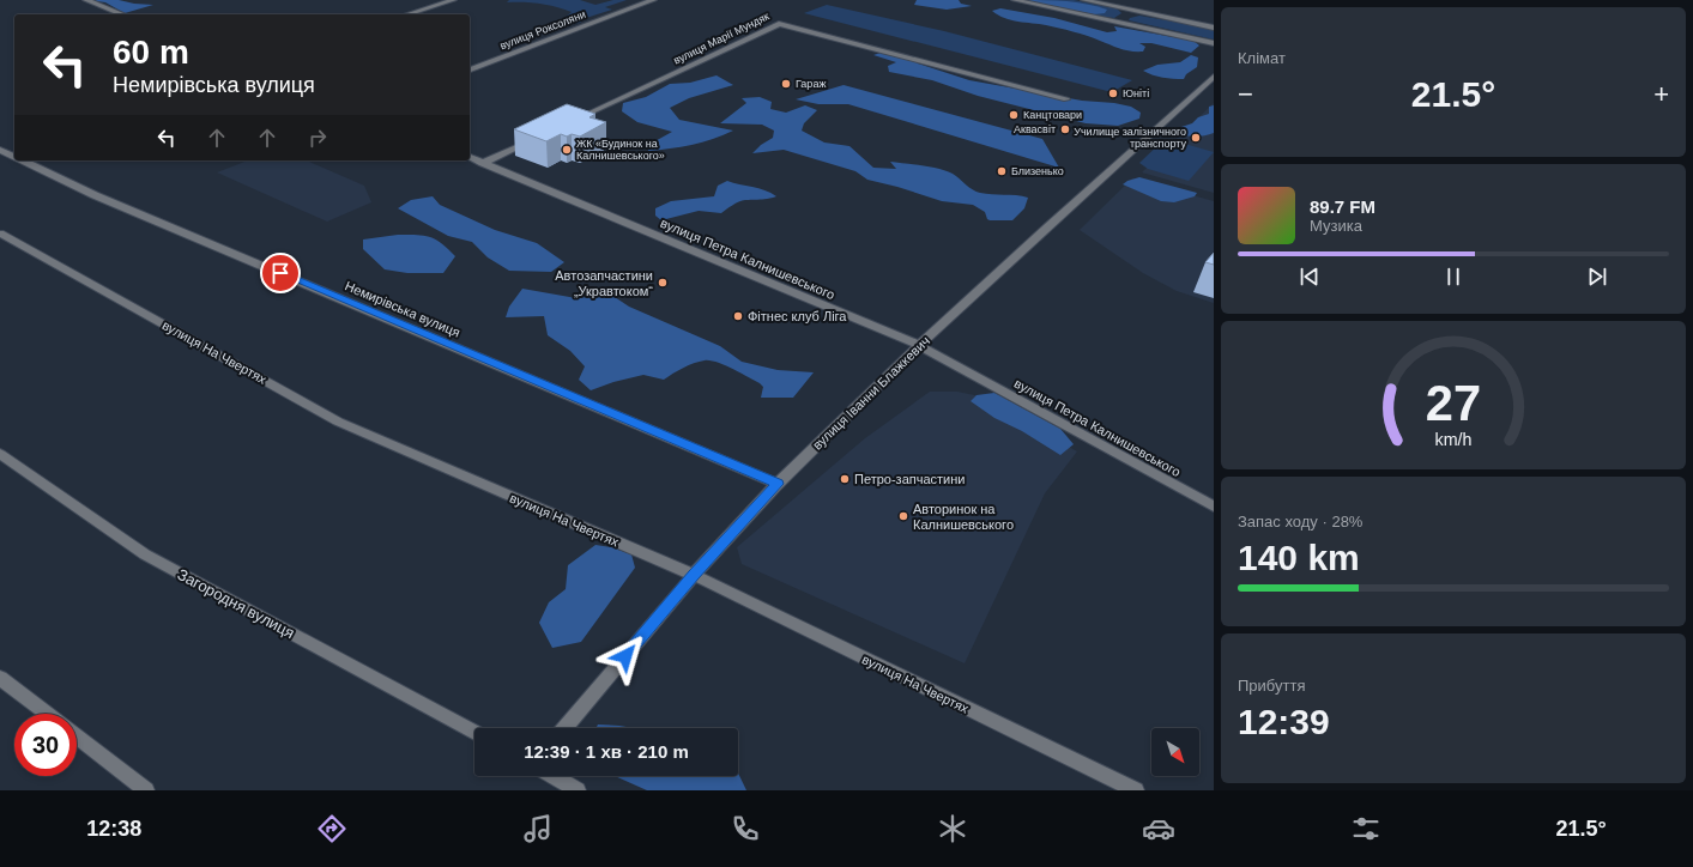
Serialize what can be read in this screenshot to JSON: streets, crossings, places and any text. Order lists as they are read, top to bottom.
{
  "streets": {
    "street": [
      "вулиця Роксоляни",
      "вулиця Марії Мундяк",
      "вулиця Петра Калнишевського",
      "Немирівська вулиця",
      "вулиця На Чвертях",
      "вулиця Іванни Блажкевич",
      "Загородня вулиця"
    ]
  },
  "crossings": [
    ["вулиця Петра Калнишевського", "вулиця Іванни Блажкевич"],
    ["Немирівська вулиця", "вулиця Іванни Блажкевич"],
    ["вулиця На Чвертях", "вулиця Іванни Блажкевич"]
  ],
  "places": [
    "Гараж",
    "Юніті",
    "Канцтовари",
    "Аквасвіт",
    "Училище залізничного транспорту",
    "ЖК «Будинок на Калнишевського»",
    "Близенько",
    "Автозапчастини „Укравтоком“",
    "Фітнес клуб Ліга",
    "Петро-запчастини",
    "Авторинок на Калнишевського"
  ],
  "north": "bottom right",
  "page": {
    "tile": [
      "Клімат",
      ["Запас ходу · 28%", "140 km"],
      ["Прибуття", "12:39"]
    ],
    "turn": ["60 m", "Немирівська вулиця"],
    "heat": ["−", "21.5°", "+"],
    "song": ["89.7 FM", "Музика"],
    "limit": "30",
    "trip": "12:39 · 1 хв · 210 m",
    "tabs": ["12:38", "21.5°"],
    "gauge": ["27", "km/h"]
  }
}
